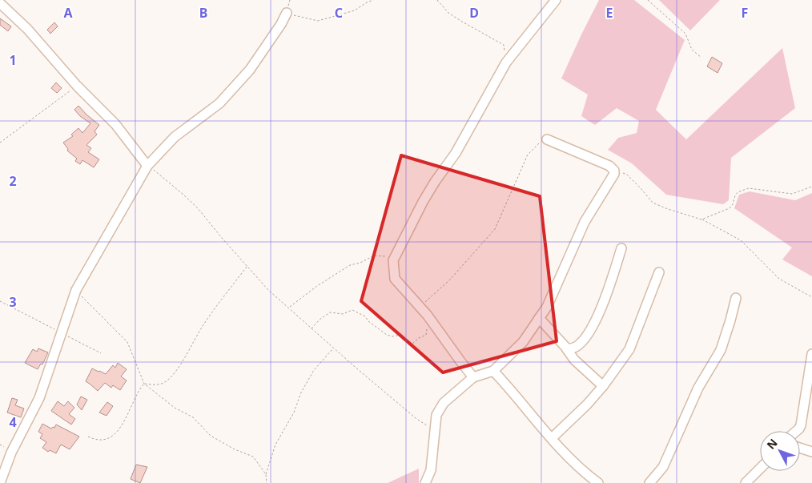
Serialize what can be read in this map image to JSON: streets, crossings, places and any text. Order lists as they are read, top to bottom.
{
  "north": "top left",
  "grid": {
    "columns": [
      "A",
      "B",
      "C",
      "D",
      "E",
      "F"
    ],
    "rows": [
      "1",
      "2",
      "3",
      "4"
    ]
  }
}
